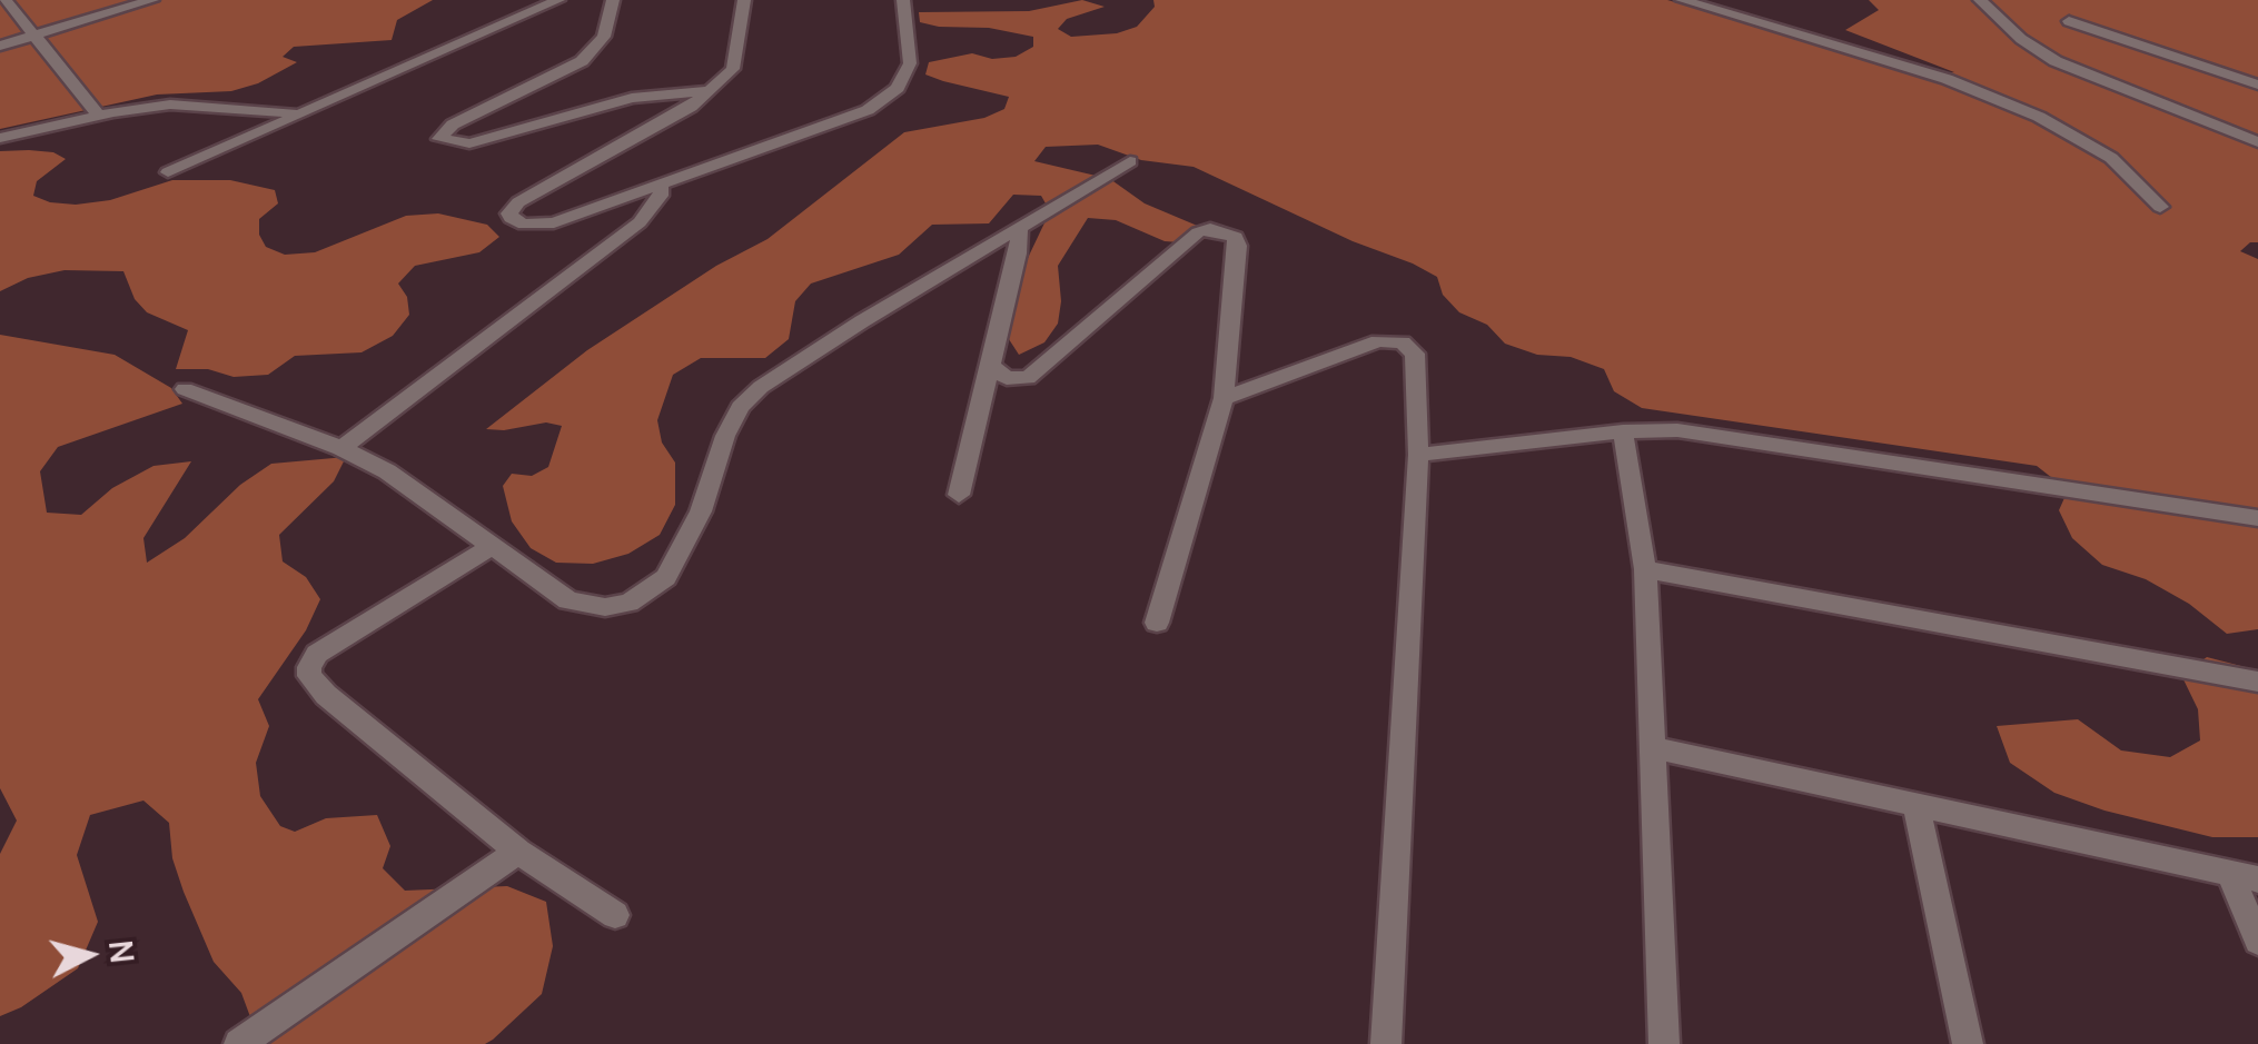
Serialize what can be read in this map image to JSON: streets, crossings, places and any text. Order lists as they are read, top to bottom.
{
  "north": "right"
}
